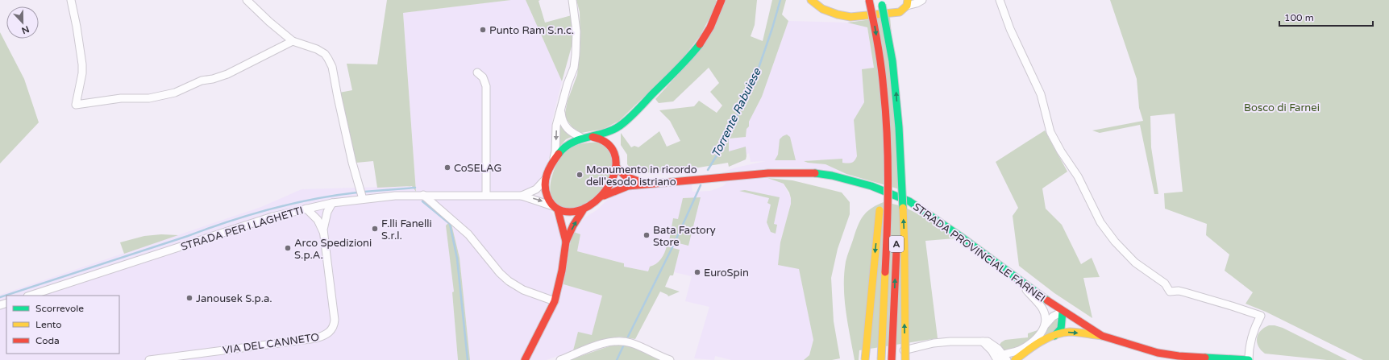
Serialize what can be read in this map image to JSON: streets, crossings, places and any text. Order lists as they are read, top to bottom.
{
  "streets": {
    "main road": ["A", "STRADA PROVINCIALE FARNEI"],
    "street": ["STRADA PER I LAGHETTI", "VIA DEL CANNETO"]
  },
  "crossings": [
    ["STRADA PER I LAGHETTI", "STRADA PROVINCIALE FARNEI"],
    ["STRADA PER I LAGHETTI", "VIA DEL CANNETO"]
  ],
  "water": ["Torrente Rabuiese"],
  "parks": ["Bosco di Farnei"],
  "places": [
    "Punto Ram S.n.c.",
    "CoSELAG",
    "Monumento in ricordo dell'esodo istriano",
    "F.lli Fanelli S.r.l.",
    "Bata Factory Store",
    "Arco Spedizioni S.p.A.",
    "EuroSpin",
    "Janousek S.p.a."
  ],
  "legend": ["Scorrevole", "Lento", "Coda"],
  "scale_bar": "100 m",
  "north": "bottom"
}
